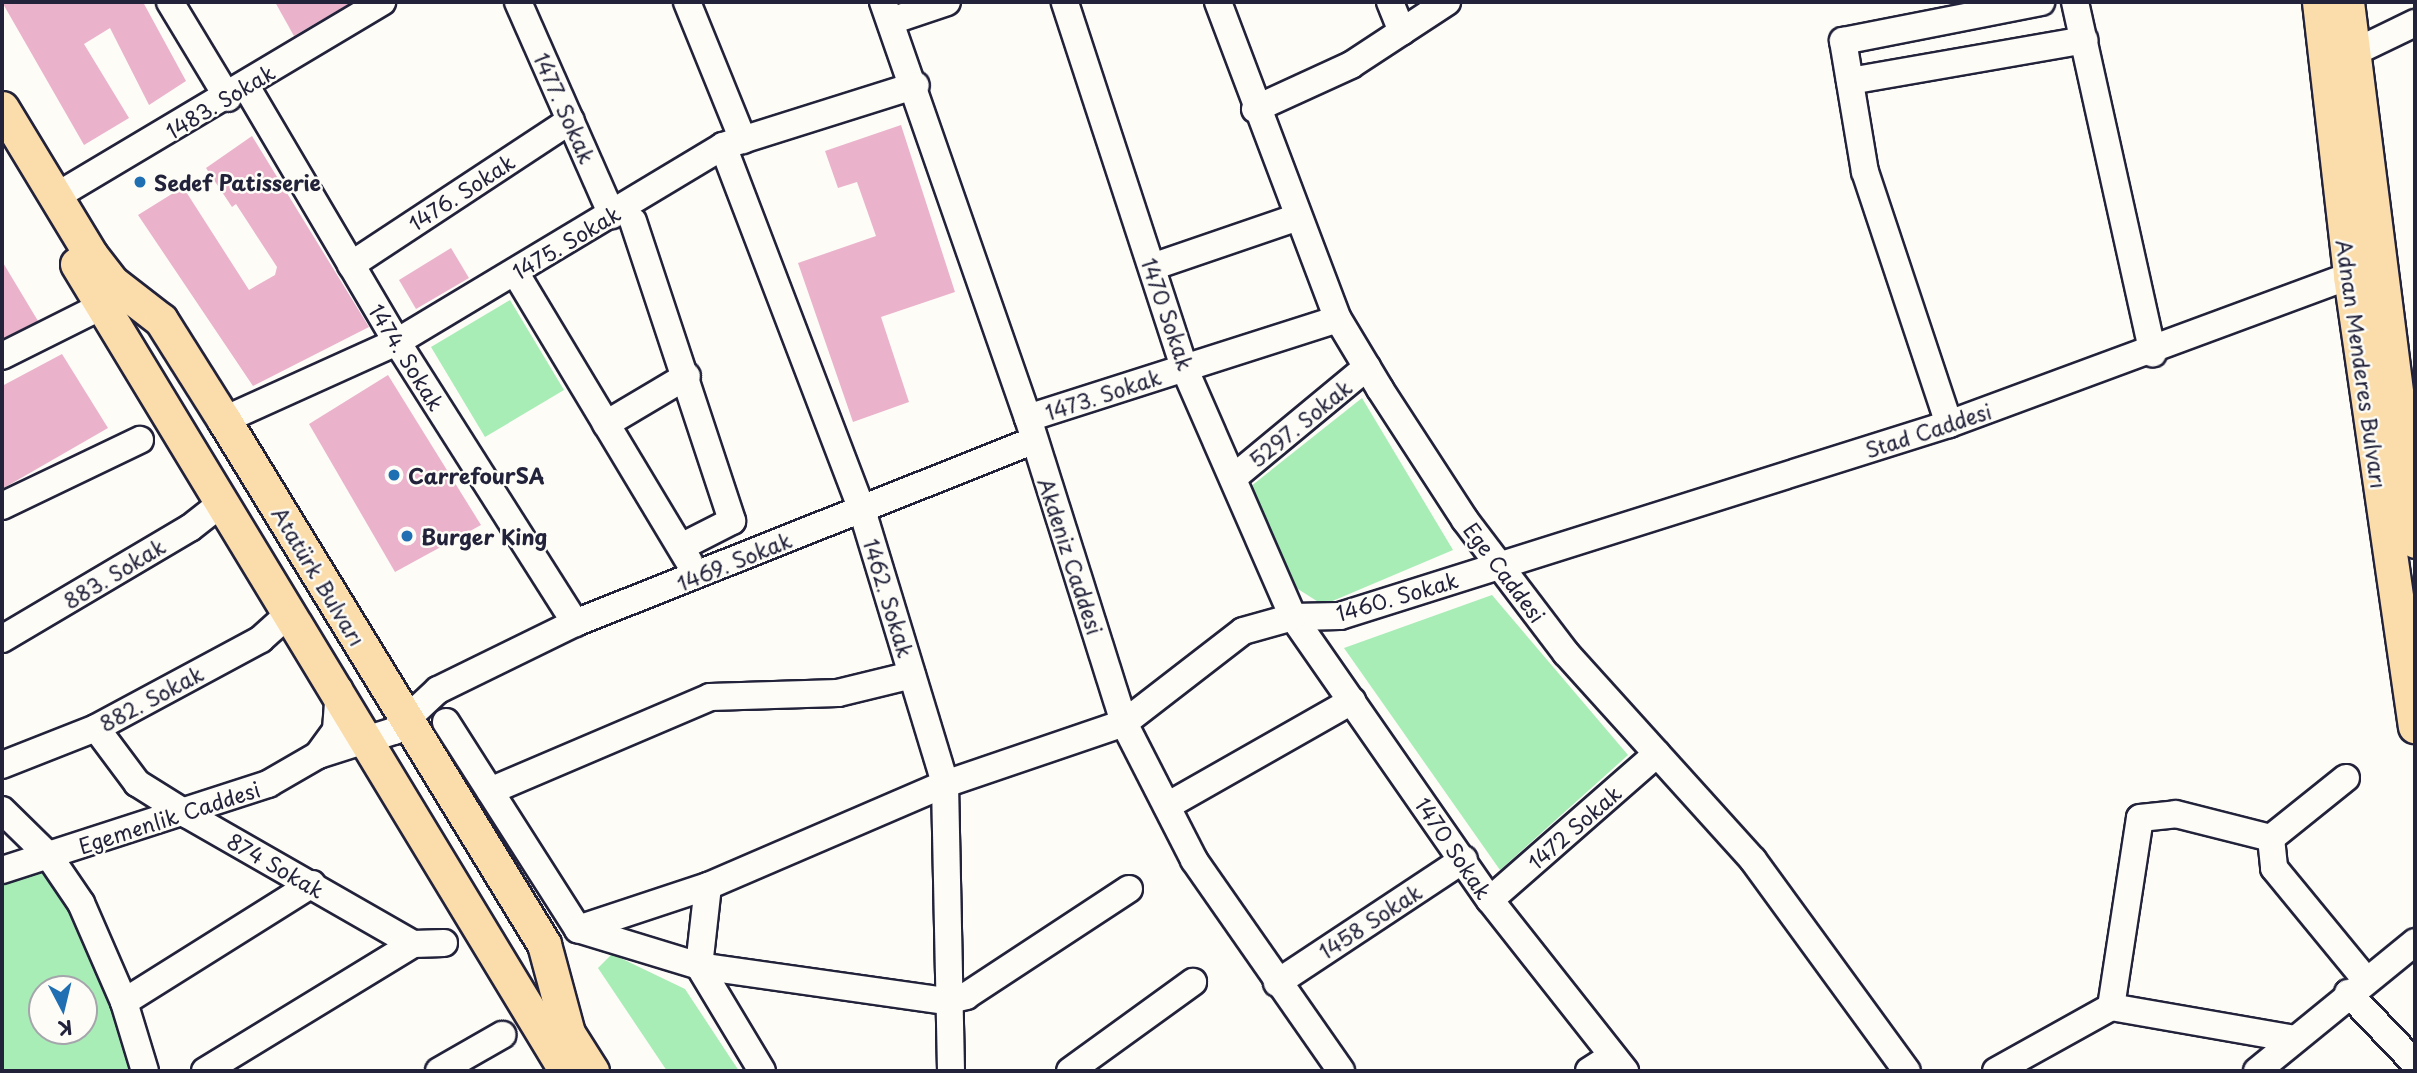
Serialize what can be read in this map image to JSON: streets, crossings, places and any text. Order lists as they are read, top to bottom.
{
  "streets": {
    "main road": ["Adnan Menderes Bulvarı", "Atatürk Bulvarı"],
    "street": [
      "1483. Sokak",
      "1477. Sokak",
      "1476. Sokak",
      "1475. Sokak",
      "1470 Sokak",
      "1474. Sokak",
      "1473. Sokak",
      "5297. Sokak",
      "Stad Caddesi",
      "Akdeniz Caddesi",
      "1469. Sokak",
      "Ege Caddesi",
      "883. Sokak",
      "1460. Sokak",
      "1462. Sokak",
      "882. Sokak",
      "Egemenlik Caddesi",
      "1472 Sokak",
      "874 Sokak",
      "1458 Sokak"
    ]
  },
  "crossings": [
    ["1483. Sokak", "1474. Sokak"],
    ["1483. Sokak", "Atatürk Bulvarı"],
    ["1477. Sokak", "1476. Sokak"],
    ["1477. Sokak", "1475. Sokak"],
    ["1476. Sokak", "1474. Sokak"],
    ["1475. Sokak", "1474. Sokak"],
    ["1475. Sokak", "Akdeniz Caddesi"],
    ["1475. Sokak", "Atatürk Bulvarı"],
    ["1475. Sokak", "1462. Sokak"],
    ["1470 Sokak", "1473. Sokak"],
    ["1470 Sokak", "5297. Sokak"],
    ["1470 Sokak", "1460. Sokak"],
    ["1470 Sokak", "1472 Sokak"],
    ["1470 Sokak", "1458 Sokak"],
    ["1474. Sokak", "1469. Sokak"],
    ["Adnan Menderes Bulvarı", "Stad Caddesi"],
    ["1473. Sokak", "Akdeniz Caddesi"],
    ["1473. Sokak", "1469. Sokak"],
    ["1473. Sokak", "Ege Caddesi"],
    ["5297. Sokak", "Ege Caddesi"],
    ["Stad Caddesi", "Ege Caddesi"],
    ["Stad Caddesi", "1460. Sokak"],
    ["Akdeniz Caddesi", "1469. Sokak"],
    ["Akdeniz Caddesi", "1458 Sokak"],
    ["1469. Sokak", "Atatürk Bulvarı"],
    ["1469. Sokak", "1462. Sokak"],
    ["1469. Sokak", "Egemenlik Caddesi"],
    ["Ege Caddesi", "1460. Sokak"],
    ["Ege Caddesi", "1472 Sokak"],
    ["883. Sokak", "Atatürk Bulvarı"],
    ["Atatürk Bulvarı", "882. Sokak"],
    ["Atatürk Bulvarı", "Egemenlik Caddesi"],
    ["882. Sokak", "874 Sokak"],
    ["Egemenlik Caddesi", "874 Sokak"]
  ],
  "places": ["Sedef Patisserie", "CarrefourSA", "Burger King"],
  "north": "bottom"
}
